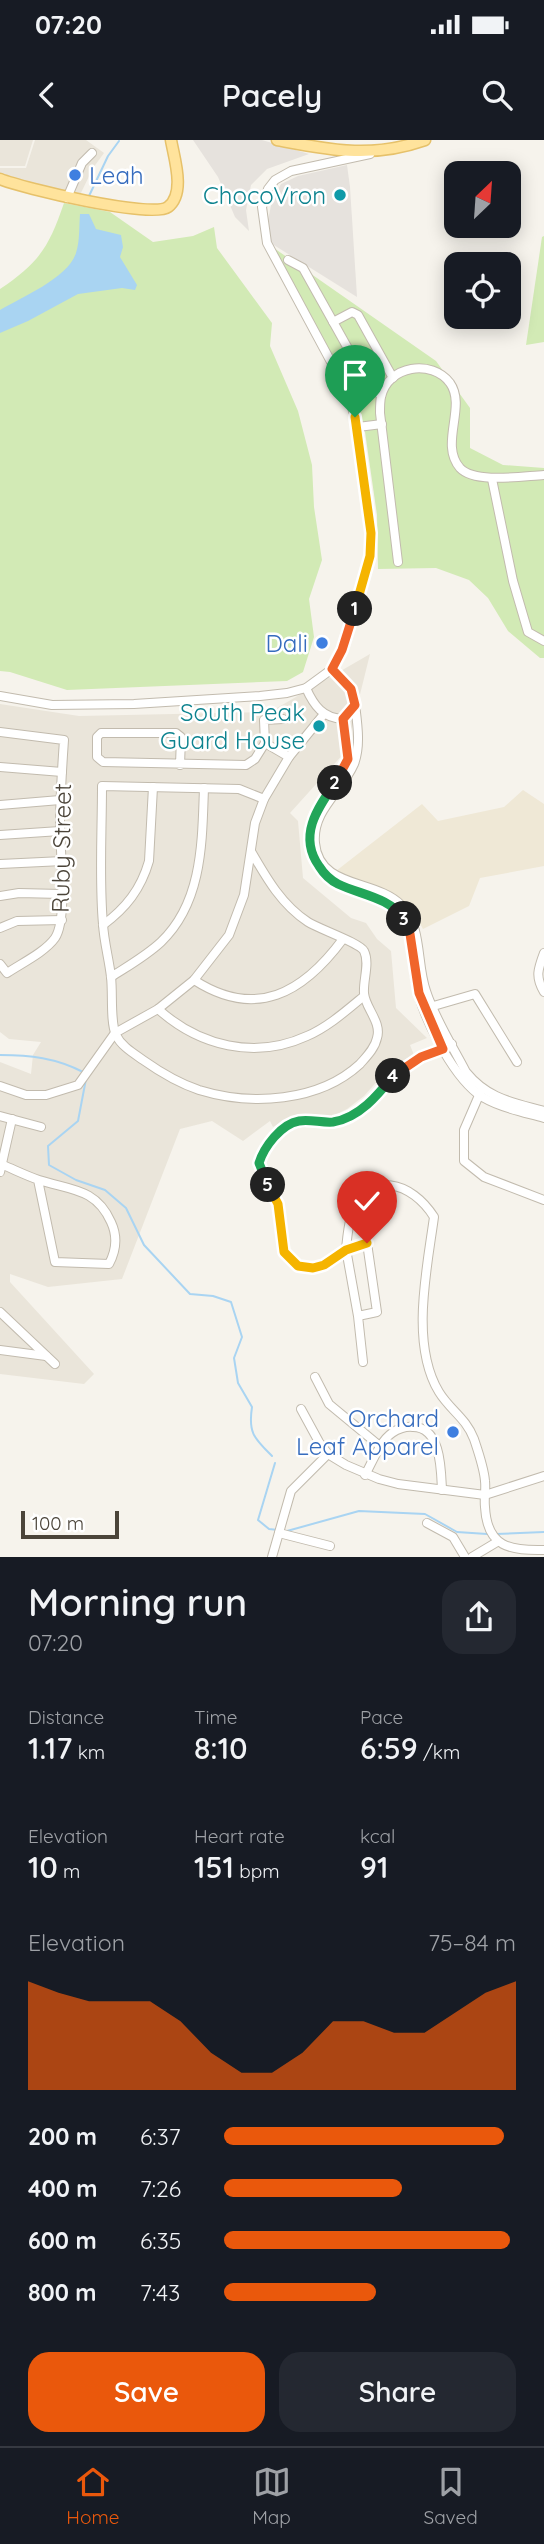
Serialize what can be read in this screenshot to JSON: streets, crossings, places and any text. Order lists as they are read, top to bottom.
{
  "streets": {
    "street": ["Ruby Street"]
  },
  "places": [
    "Leah",
    "ChocoVron",
    "Dali",
    "South Peak Guard House",
    "Orchard Leaf Apparel"
  ],
  "scale_bar": "100 m",
  "north": "top right",
  "page": {
    "status": "07:20",
    "header": "Pacely",
    "pins": [
      "1",
      "2",
      "3",
      "4",
      "5"
    ],
    "scale": "100 m",
    "heading": ["Morning run", "07:20"],
    "stats": [
      ["Distance", "1.17 km"],
      ["Time", "8:10"],
      ["Pace", "6:59 /km"],
      ["Elevation", "10 m"],
      ["Heart rate", "151 bpm"],
      ["kcal", "91"]
    ],
    "chart": ["Elevation", "75–84 m"],
    "list": [
      {
        "name": "200 m",
        "note": "6:37"
      },
      {
        "name": "400 m",
        "note": "7:26"
      },
      {
        "name": "600 m",
        "note": "6:35"
      },
      {
        "name": "800 m",
        "note": "7:43"
      }
    ],
    "buttons": ["Save", "Share"],
    "tabs": ["Home", "Map", "Saved"]
  }
}
